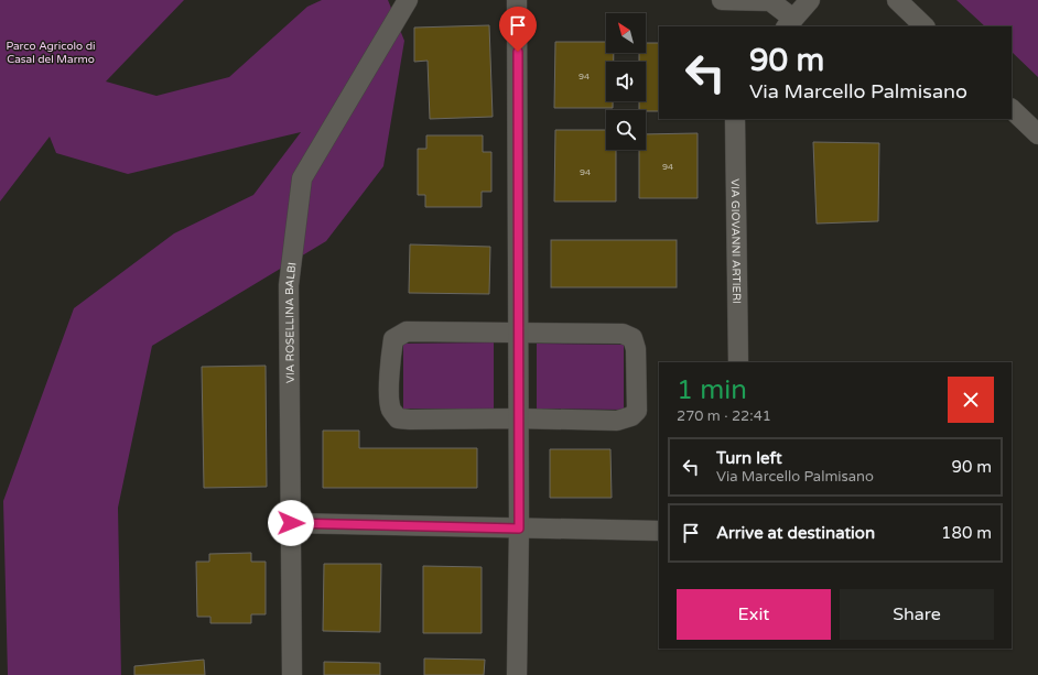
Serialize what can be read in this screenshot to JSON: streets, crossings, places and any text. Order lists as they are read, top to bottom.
{
  "streets": {
    "street": ["VIA GIOVANNI ARTIERI", "VIA ROSELLINA BALBI"]
  },
  "parks": ["Parco Agricolo di Casal del Marmo"],
  "house_numbers": ["94", "94", "94"],
  "north": "top left",
  "page": {
    "turn": ["90 m", "Via Marcello Palmisano"],
    "heading": ["1 min", "270 m · 22:41"],
    "list": [
      {
        "name": "Turn left",
        "note": "Via Marcello Palmisano",
        "value": "90 m"
      },
      {
        "name": "Arrive at destination",
        "value": "180 m"
      }
    ],
    "buttons": ["Exit", "Share"]
  }
}
